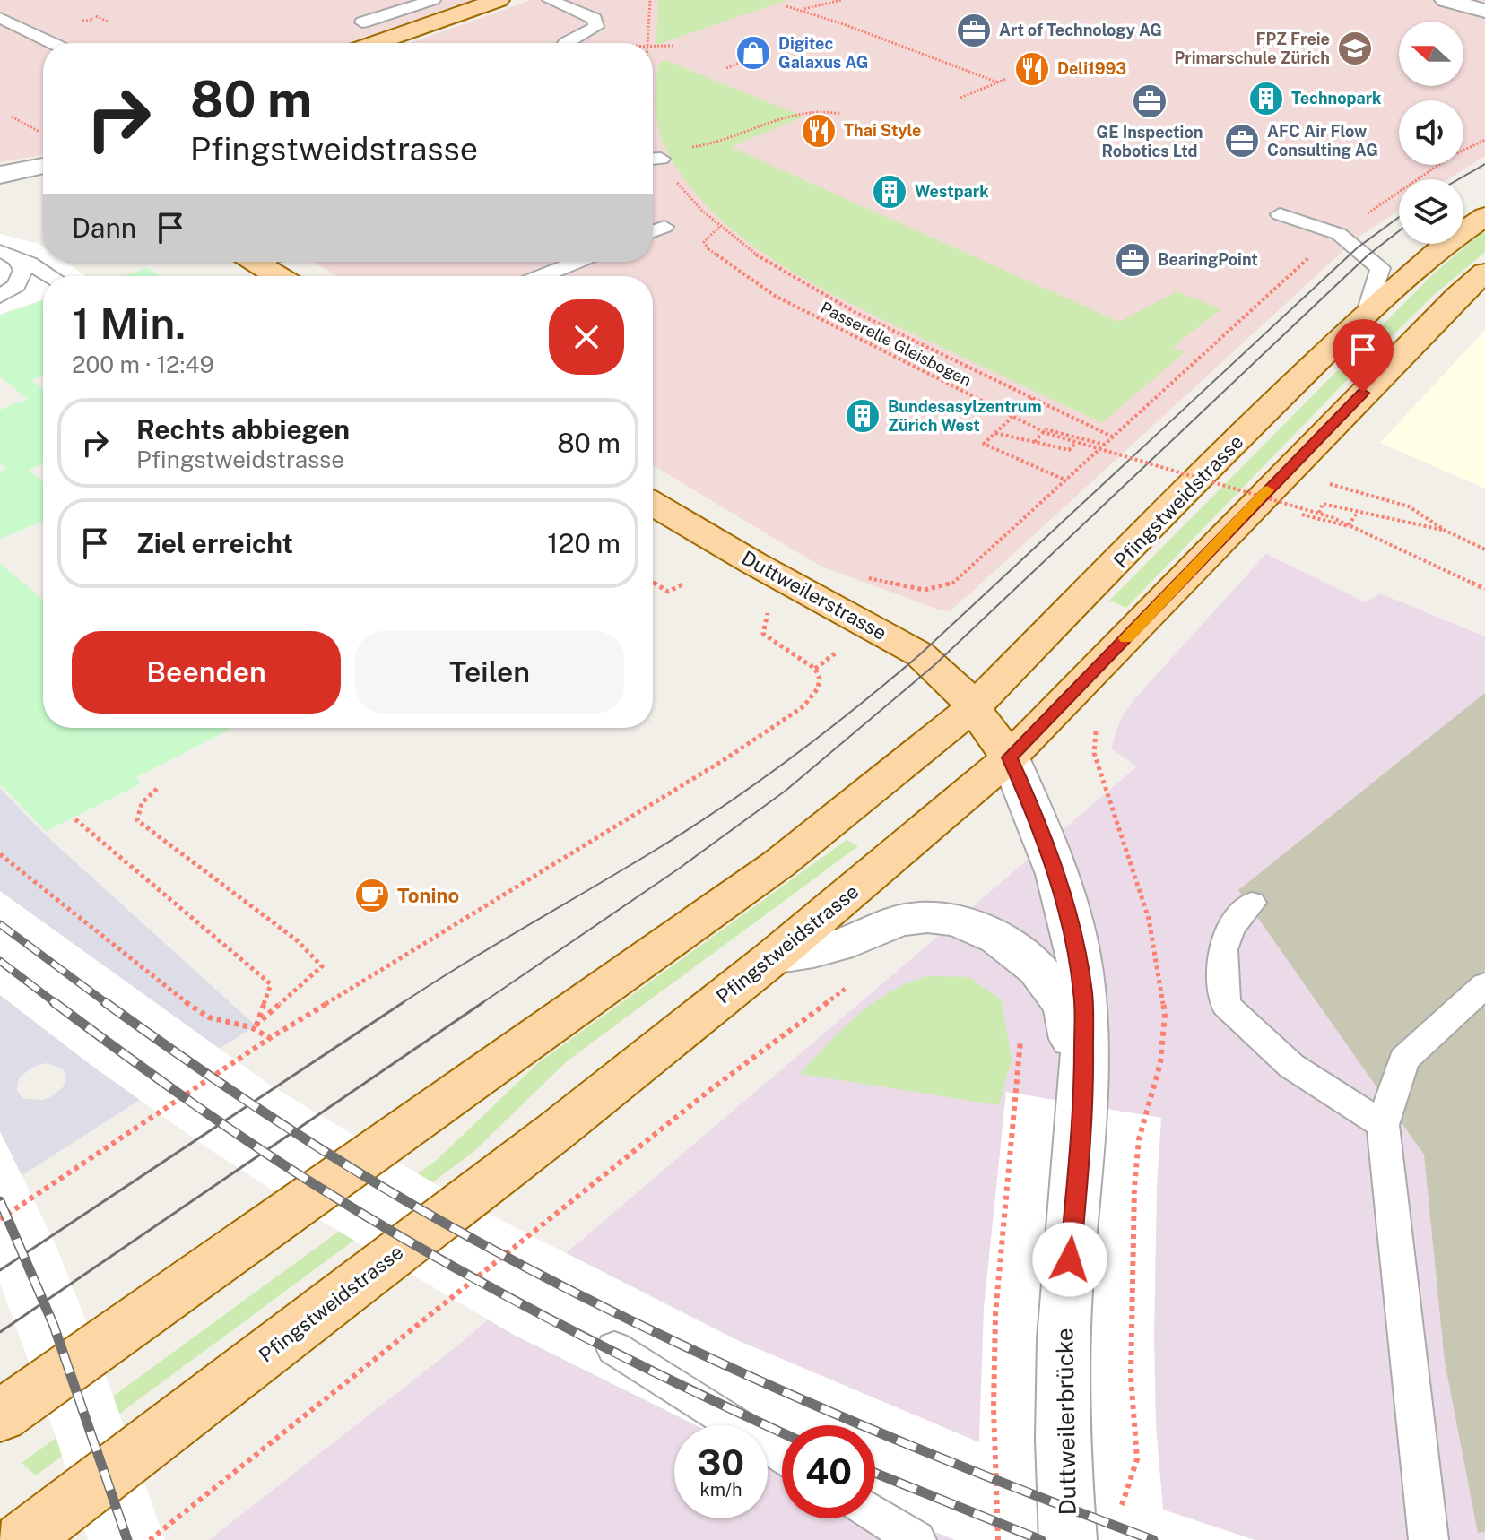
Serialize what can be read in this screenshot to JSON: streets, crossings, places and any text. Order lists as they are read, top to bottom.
{
  "streets": {
    "main road": ["Pfingstweidstrasse", "Duttweilerstrasse"],
    "street": ["Duttweilerbrücke"],
    "path": ["Passerelle Gleisbogen"]
  },
  "crossings": [
    ["Pfingstweidstrasse", "Duttweilerstrasse"],
    ["Pfingstweidstrasse", "Duttweilerbrücke"],
    ["Duttweilerstrasse", "Duttweilerbrücke"]
  ],
  "places": {
    "office": [
      "Art of Technology AG",
      "GE Inspection Robotics Ltd",
      "AFC Air Flow Consulting AG",
      "BearingPoint"
    ],
    "school or university": ["FPZ Freie Primarschule Zürich"],
    "shop": ["Digitec Galaxus AG"],
    "restaurant": ["Deli1993", "Thai Style"],
    "building": ["Technopark", "Westpark", "Bundesasylzentrum Zürich West"],
    "cafe": ["Tonino"]
  },
  "north": "left",
  "page": {
    "turn": ["80 m", "Pfingstweidstrasse"],
    "then": "Dann",
    "heading": ["1 Min.", "200 m · 12:49"],
    "list": [
      {
        "name": "Rechts abbiegen",
        "note": "Pfingstweidstrasse",
        "value": "80 m"
      },
      {
        "name": "Ziel erreicht",
        "value": "120 m"
      }
    ],
    "buttons": ["Beenden", "Teilen"],
    "speed": "30 km/h",
    "limit": "40"
  }
}
